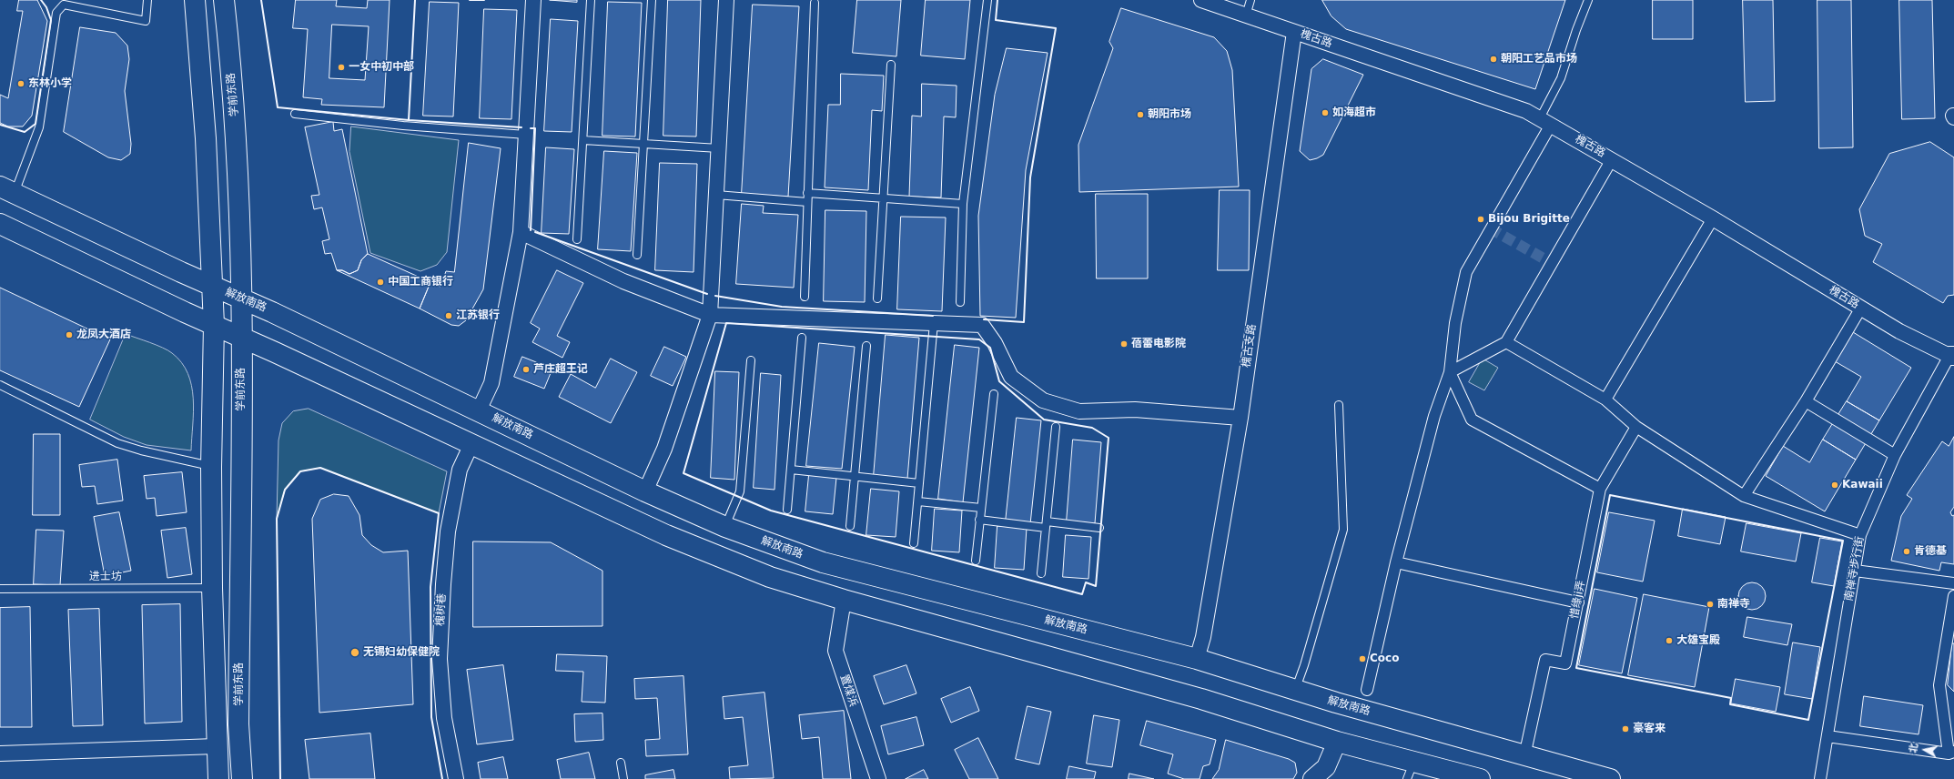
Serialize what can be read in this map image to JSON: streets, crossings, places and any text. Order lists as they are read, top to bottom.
{
  "streets": {
    "main road": ["学前东路", "解放南路"],
    "street": [
      "槐古路",
      "槐古支路",
      "南禅寺步行街",
      "惜缘ji弄",
      "槐树巷",
      "置煤浜"
    ],
    "lane": ["进士坊"]
  },
  "crossings": [
    ["槐古路", "槐古支路"],
    ["槐古路", "南禅寺步行街"],
    ["学前东路", "解放南路"],
    ["解放南路", "槐古支路"],
    ["解放南路", "惜缘ji弄"]
  ],
  "places": [
    "朝阳工艺品市场",
    "一女中初中部",
    "东林小学",
    "如海超市",
    "朝阳市场",
    "Bijou Brigitte",
    "中国工商银行",
    "江苏银行",
    "龙凤大酒店",
    "蓓蕾电影院",
    "芦庄超王记",
    "Kawaii",
    "肯德基",
    "南禅寺",
    "大雄宝殿",
    "无锡妇幼保健院",
    "Coco",
    "豪客来"
  ],
  "north": "left"
}
